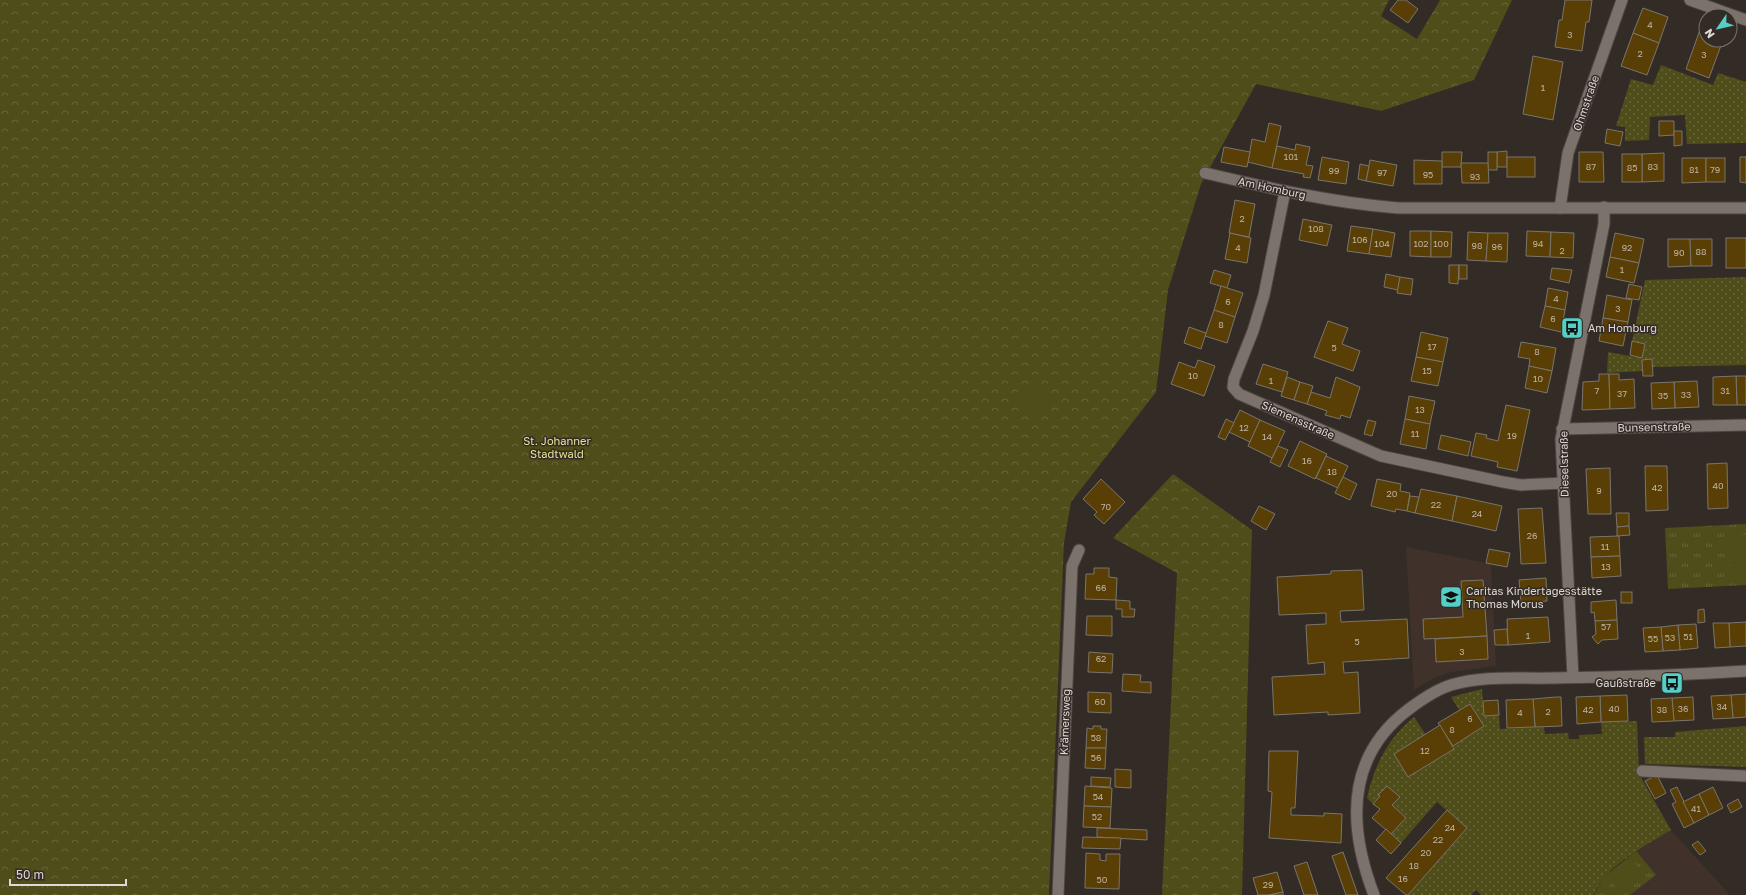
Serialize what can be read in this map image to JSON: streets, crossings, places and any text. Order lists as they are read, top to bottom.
{
  "streets": {
    "street": [
      "Ohmstraße",
      "Am Homburg",
      "Siemensstraße",
      "Bunsenstraße",
      "Dieselstraße",
      "Krämersweg"
    ]
  },
  "crossings": [
    ["Ohmstraße", "Am Homburg"],
    ["Am Homburg", "Siemensstraße"],
    ["Am Homburg", "Dieselstraße"],
    ["Siemensstraße", "Dieselstraße"],
    ["Bunsenstraße", "Dieselstraße"]
  ],
  "parks": ["St. Johanner Stadtwald"],
  "places": {
    "bus stop": ["Am Homburg", "Gaußstraße"],
    "school or university": ["Caritas Kindertagesstätte Thomas Morus"]
  },
  "house_numbers": [
    "4",
    "3",
    "2",
    "3",
    "1",
    "101",
    "87",
    "83",
    "85",
    "81",
    "79",
    "99",
    "97",
    "95",
    "93",
    "2",
    "108",
    "106",
    "104",
    "102",
    "100",
    "94",
    "98",
    "96",
    "4",
    "92",
    "2",
    "88",
    "90",
    "1",
    "4",
    "6",
    "3",
    "6",
    "8",
    "17",
    "5",
    "8",
    "15",
    "10",
    "10",
    "1",
    "7",
    "31",
    "37",
    "33",
    "35",
    "13",
    "12",
    "11",
    "19",
    "14",
    "16",
    "18",
    "40",
    "42",
    "9",
    "20",
    "22",
    "70",
    "24",
    "26",
    "11",
    "13",
    "66",
    "57",
    "1",
    "51",
    "53",
    "55",
    "5",
    "3",
    "62",
    "60",
    "34",
    "40",
    "36",
    "42",
    "38",
    "2",
    "4",
    "6",
    "8",
    "58",
    "12",
    "56",
    "54",
    "41",
    "52",
    "24",
    "22",
    "20",
    "18",
    "16",
    "50",
    "29"
  ],
  "scale_bar": "50 m",
  "north": "bottom left"
}
